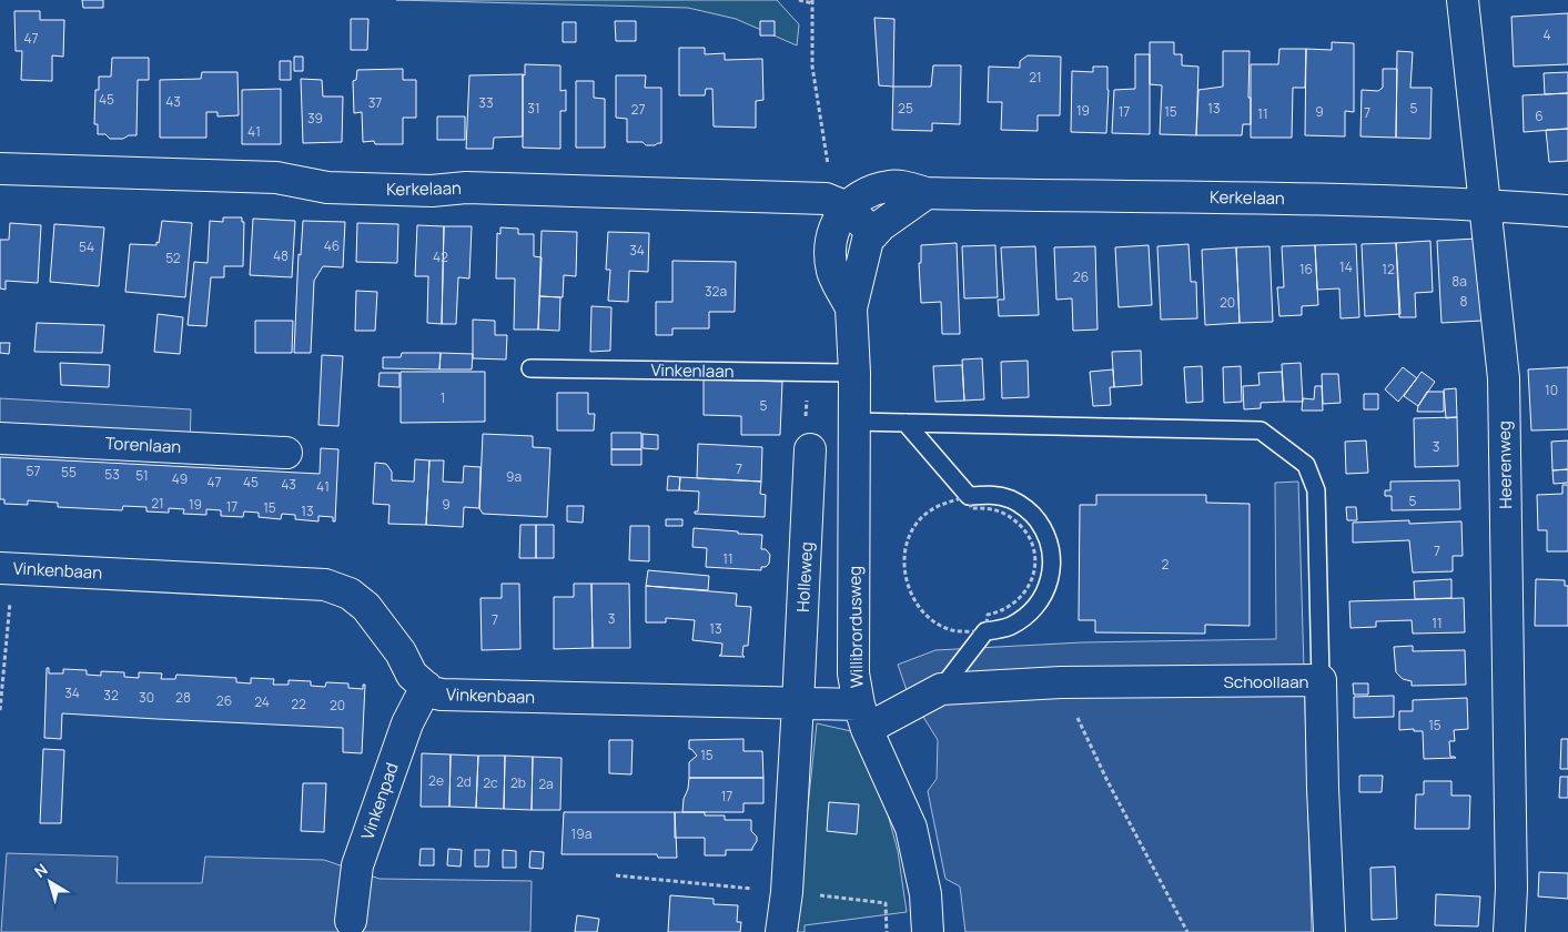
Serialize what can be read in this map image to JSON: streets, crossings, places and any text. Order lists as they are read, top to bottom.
{
  "streets": {
    "street": [
      "Kerkelaan",
      "Torenlaan",
      "Heerenweg",
      "Vinkenbaan",
      "Holleweg",
      "Willibrordusweg",
      "Schoollaan",
      "Vinkenpad"
    ],
    "lane": ["Vinkenlaan"]
  },
  "crossings": [
    ["Kerkelaan", "Heerenweg"],
    ["Kerkelaan", "Willibrordusweg"],
    ["Vinkenlaan", "Willibrordusweg"],
    ["Vinkenbaan", "Holleweg"],
    ["Vinkenbaan", "Vinkenpad"],
    ["Willibrordusweg", "Schoollaan"]
  ],
  "house_numbers": [
    "4",
    "47",
    "21",
    "45",
    "43",
    "37",
    "33",
    "31",
    "25",
    "13",
    "5",
    "27",
    "19",
    "17",
    "15",
    "9",
    "7",
    "11",
    "6",
    "39",
    "41",
    "46",
    "54",
    "34",
    "48",
    "42",
    "52",
    "14",
    "16",
    "12",
    "26",
    "8a",
    "32a",
    "8",
    "20",
    "10",
    "1",
    "5",
    "3",
    "7",
    "57",
    "55",
    "53",
    "51",
    "9a",
    "49",
    "47",
    "45",
    "43",
    "41",
    "5",
    "21",
    "19",
    "9",
    "17",
    "15",
    "13",
    "7",
    "11",
    "2",
    "3",
    "7",
    "11",
    "13",
    "34",
    "32",
    "30",
    "28",
    "26",
    "24",
    "22",
    "20",
    "15",
    "15",
    "2e",
    "2d",
    "2c",
    "2b",
    "2a",
    "17",
    "19a"
  ],
  "north": "top left"
}
